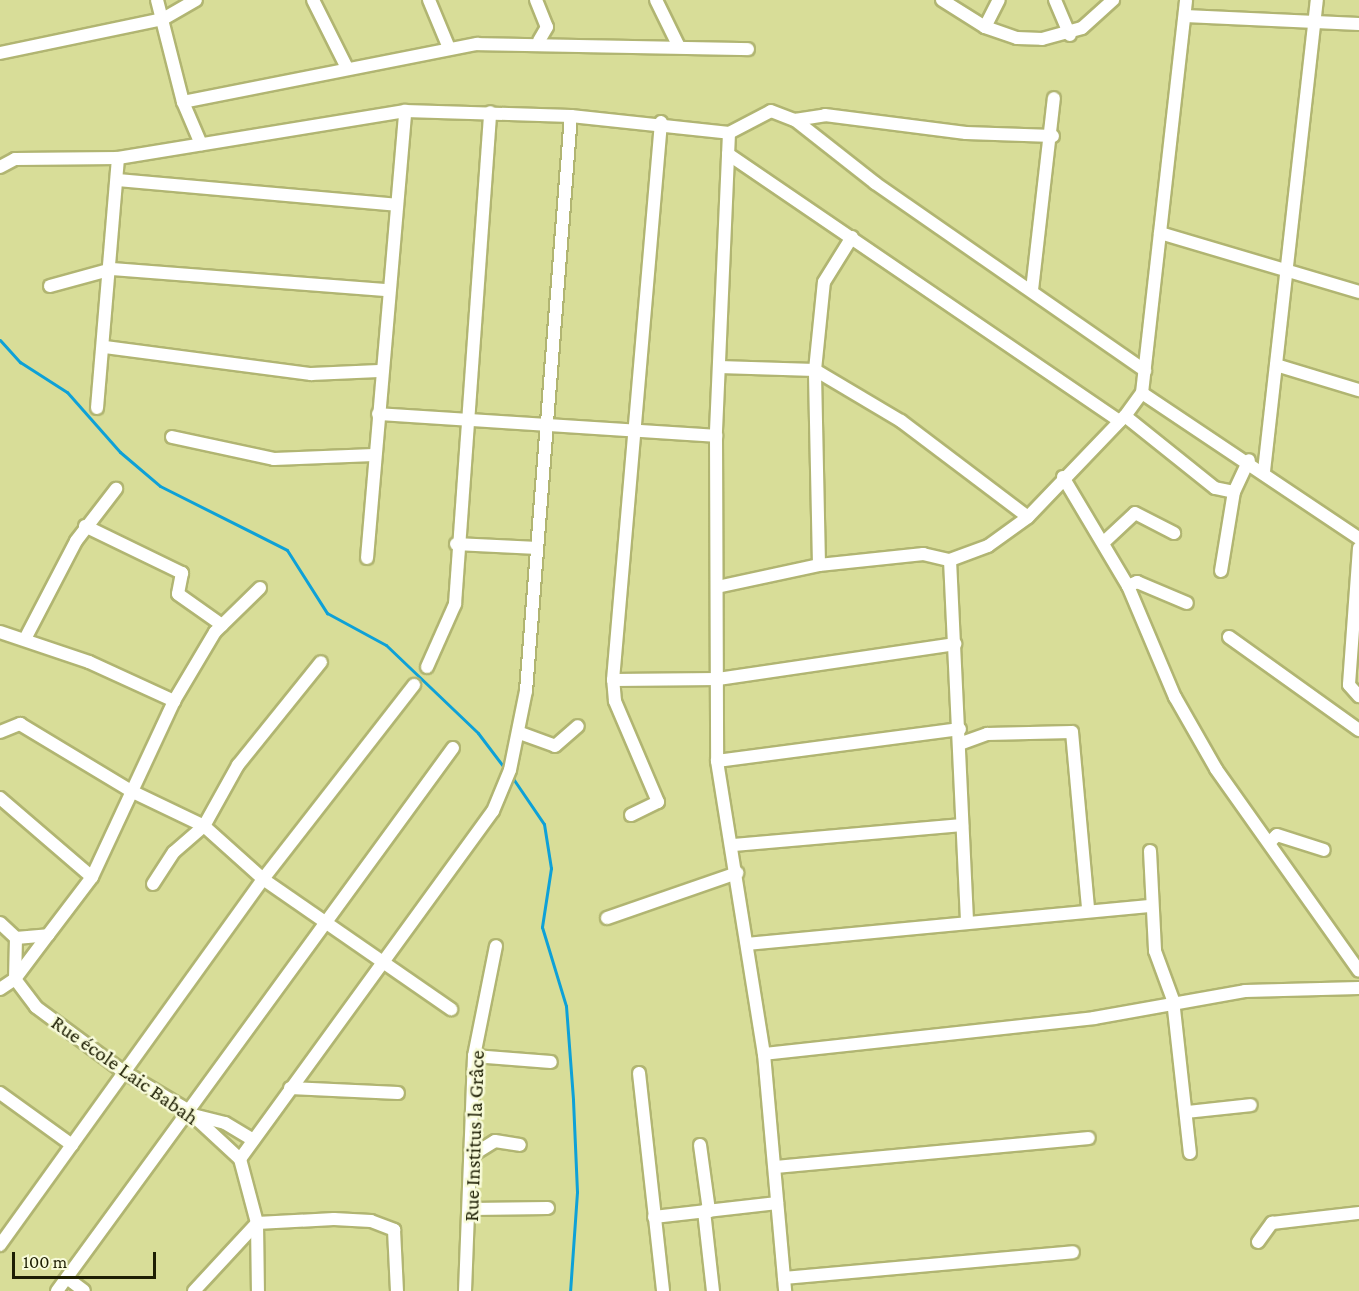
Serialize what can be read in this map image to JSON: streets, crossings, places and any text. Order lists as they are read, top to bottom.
{
  "streets": {
    "street": ["Rue école Laic Babah", "Rue Institus la Grâce"]
  },
  "scale_bar": "100 m"
}
